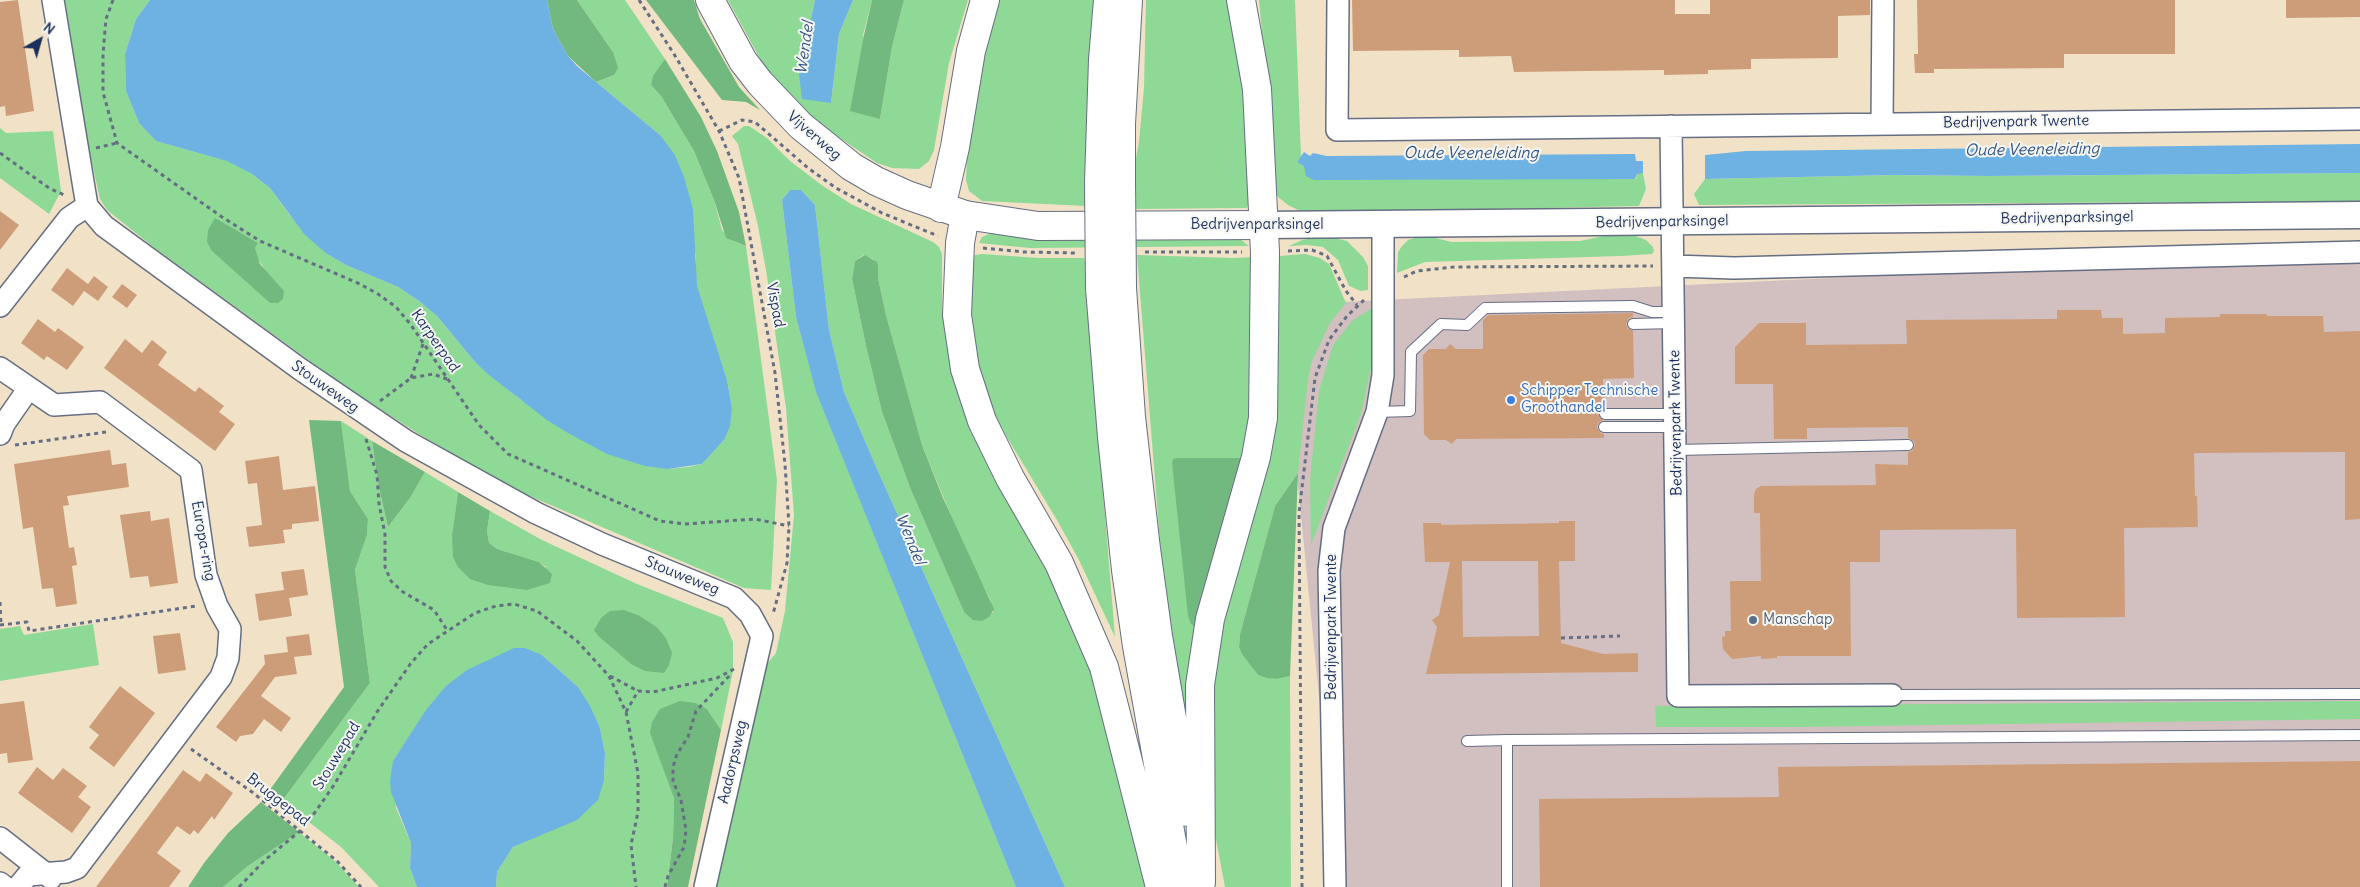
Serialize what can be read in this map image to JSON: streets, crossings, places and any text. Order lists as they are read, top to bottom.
{
  "streets": {
    "main road": ["Vijverweg", "Bedrijvenparksingel"],
    "street": [
      "Bedrijvenpark Twente",
      "Stouweweg",
      "Europa-ring",
      "Aadorpsweg"
    ],
    "path": [
      "Vispad",
      "Karperpad",
      "Stouwepad",
      "Bruggepad"
    ]
  },
  "crossings": [
    ["Bedrijvenpark Twente", "Bedrijvenparksingel"],
    ["Vijverweg", "Bedrijvenparksingel"],
    ["Vispad", "Karperpad"],
    ["Vispad", "Stouweweg"],
    ["Vispad", "Aadorpsweg"],
    ["Stouweweg", "Aadorpsweg"],
    ["Europa-ring", "Bruggepad"],
    ["Stouwepad", "Bruggepad"]
  ],
  "water": ["Wendel", "Oude Veeneleiding"],
  "places": ["Schipper Technische Groothandel", "Manschap"],
  "north": "top right"
}
